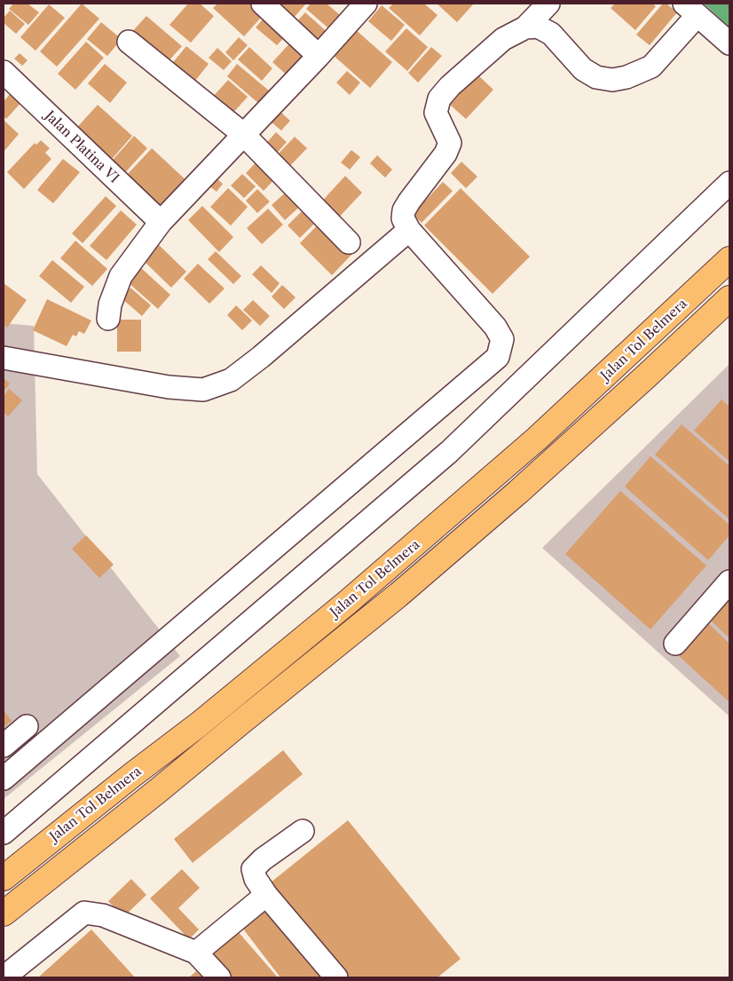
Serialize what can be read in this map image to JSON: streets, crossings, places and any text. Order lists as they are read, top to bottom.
{
  "streets": {
    "highway": ["Jalan Tol Belmera"],
    "street": ["Jalan Platina VI"]
  }
}
